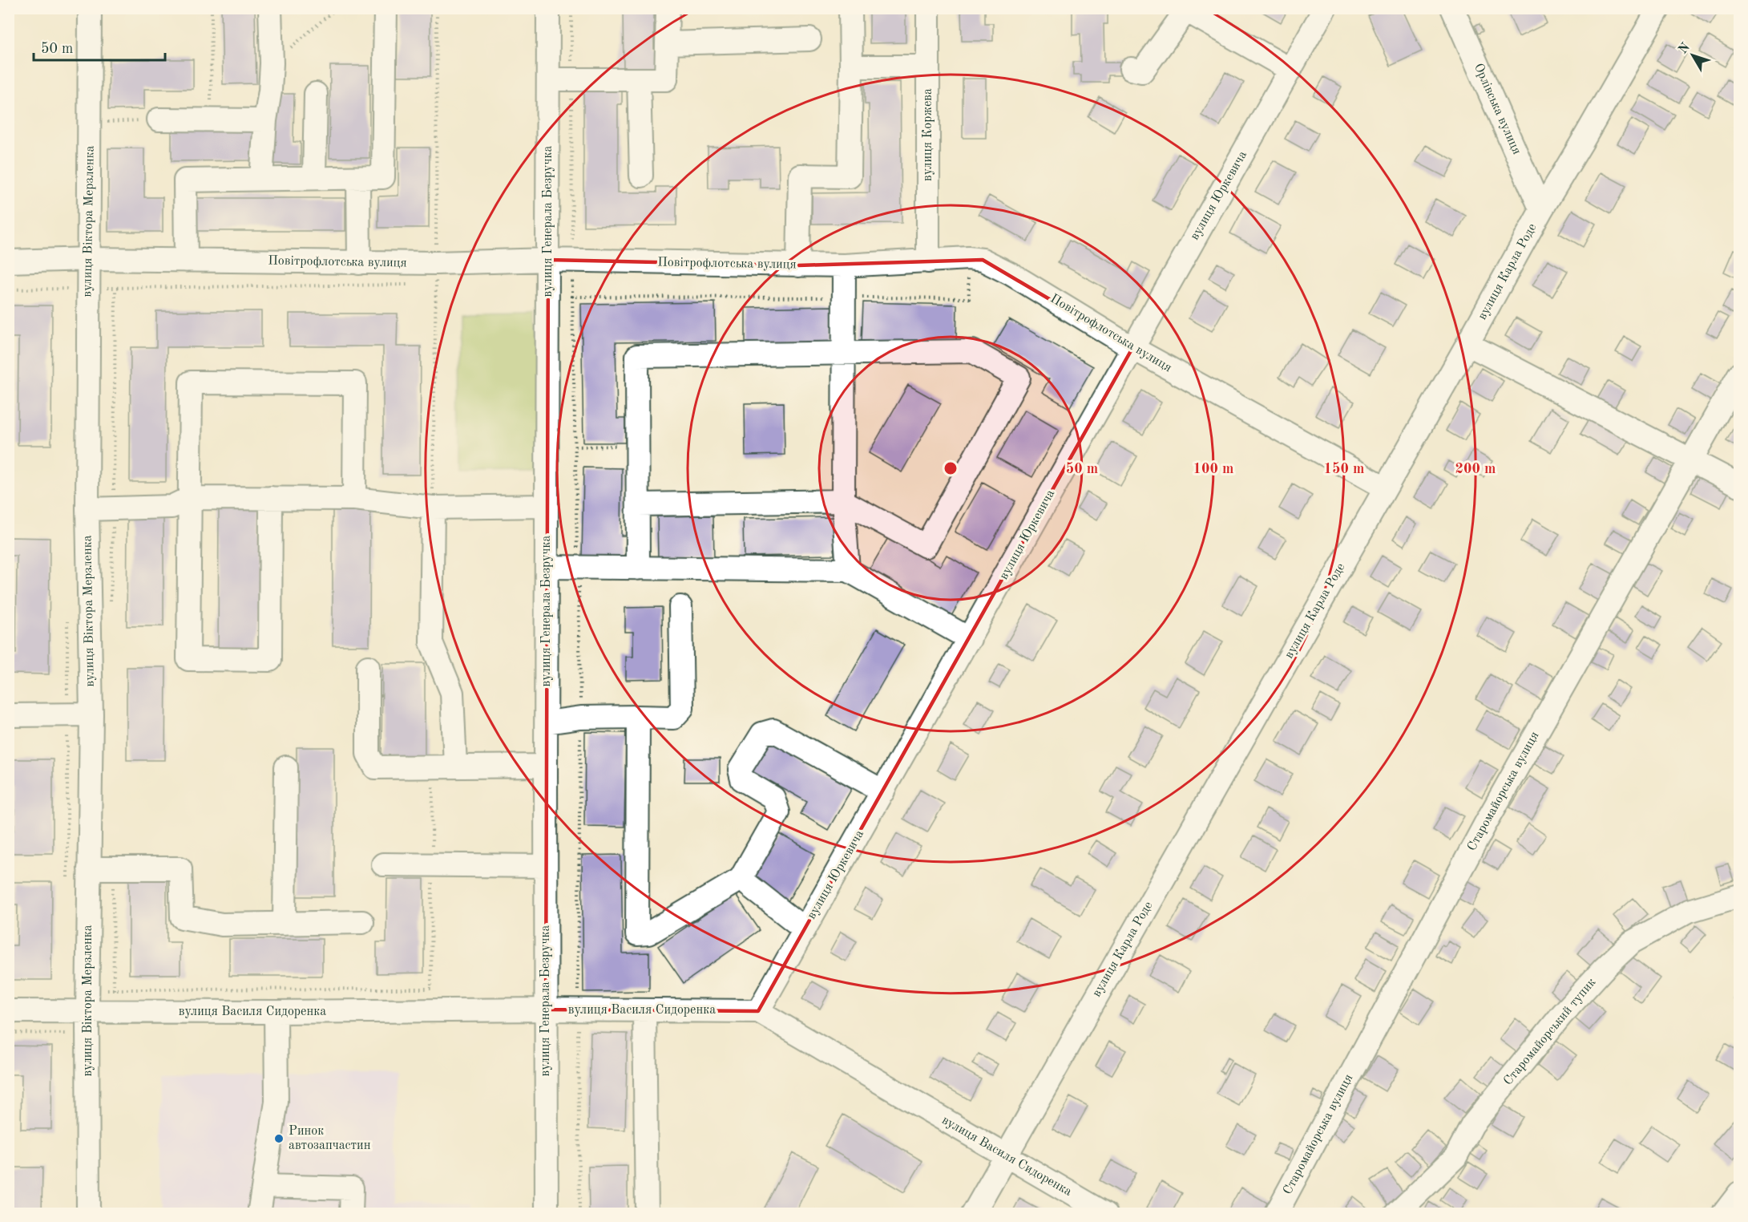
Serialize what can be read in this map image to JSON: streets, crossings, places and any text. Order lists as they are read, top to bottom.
{
  "streets": {
    "street": [
      "Орлівська вулиця",
      "вулиця Коржева",
      "вулиця Юркевича",
      "вулиця Віктора Мерзленка",
      "вулиця Генерала Безручка",
      "Повітрофлотська вулиця",
      "вулиця Карла Роде",
      "Старомайорська вулиця",
      "вулиця Василя Сидоренка",
      "Старомайорський тупик"
    ]
  },
  "crossings": [
    ["Орлівська вулиця", "вулиця Карла Роде"],
    ["вулиця Коржева", "Повітрофлотська вулиця"],
    ["вулиця Юркевича", "Повітрофлотська вулиця"],
    ["вулиця Юркевича", "вулиця Василя Сидоренка"],
    ["вулиця Віктора Мерзленка", "Повітрофлотська вулиця"],
    ["вулиця Віктора Мерзленка", "вулиця Василя Сидоренка"],
    ["вулиця Генерала Безручка", "Повітрофлотська вулиця"],
    ["вулиця Генерала Безручка", "вулиця Василя Сидоренка"],
    ["Повітрофлотська вулиця", "вулиця Карла Роде"],
    ["вулиця Карла Роде", "вулиця Василя Сидоренка"]
  ],
  "places": ["Ринок автозапчастин"],
  "scale_bar": "50 m",
  "north": "top left",
  "rings": [
    "50 m",
    "100 m",
    "150 m",
    "200 m"
  ]
}
